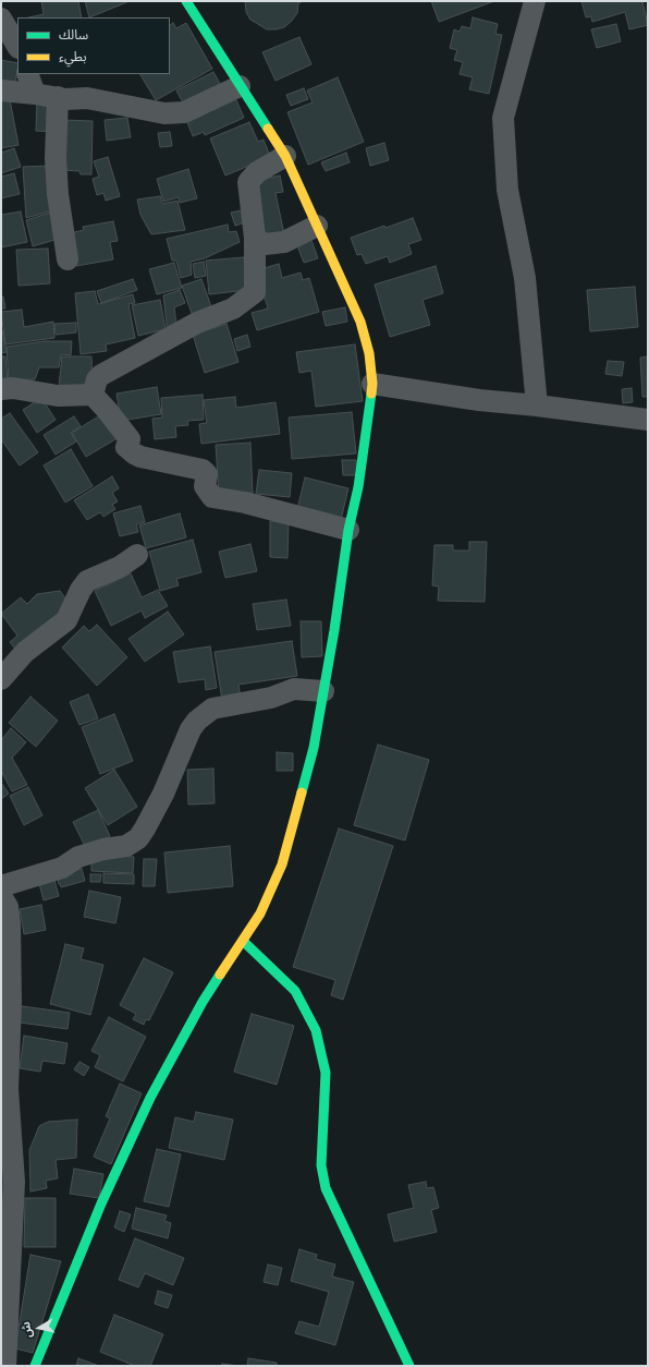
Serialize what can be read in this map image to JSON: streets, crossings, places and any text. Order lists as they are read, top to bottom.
{
  "legend": ["سالك", "بطيء"],
  "north": "left"
}
